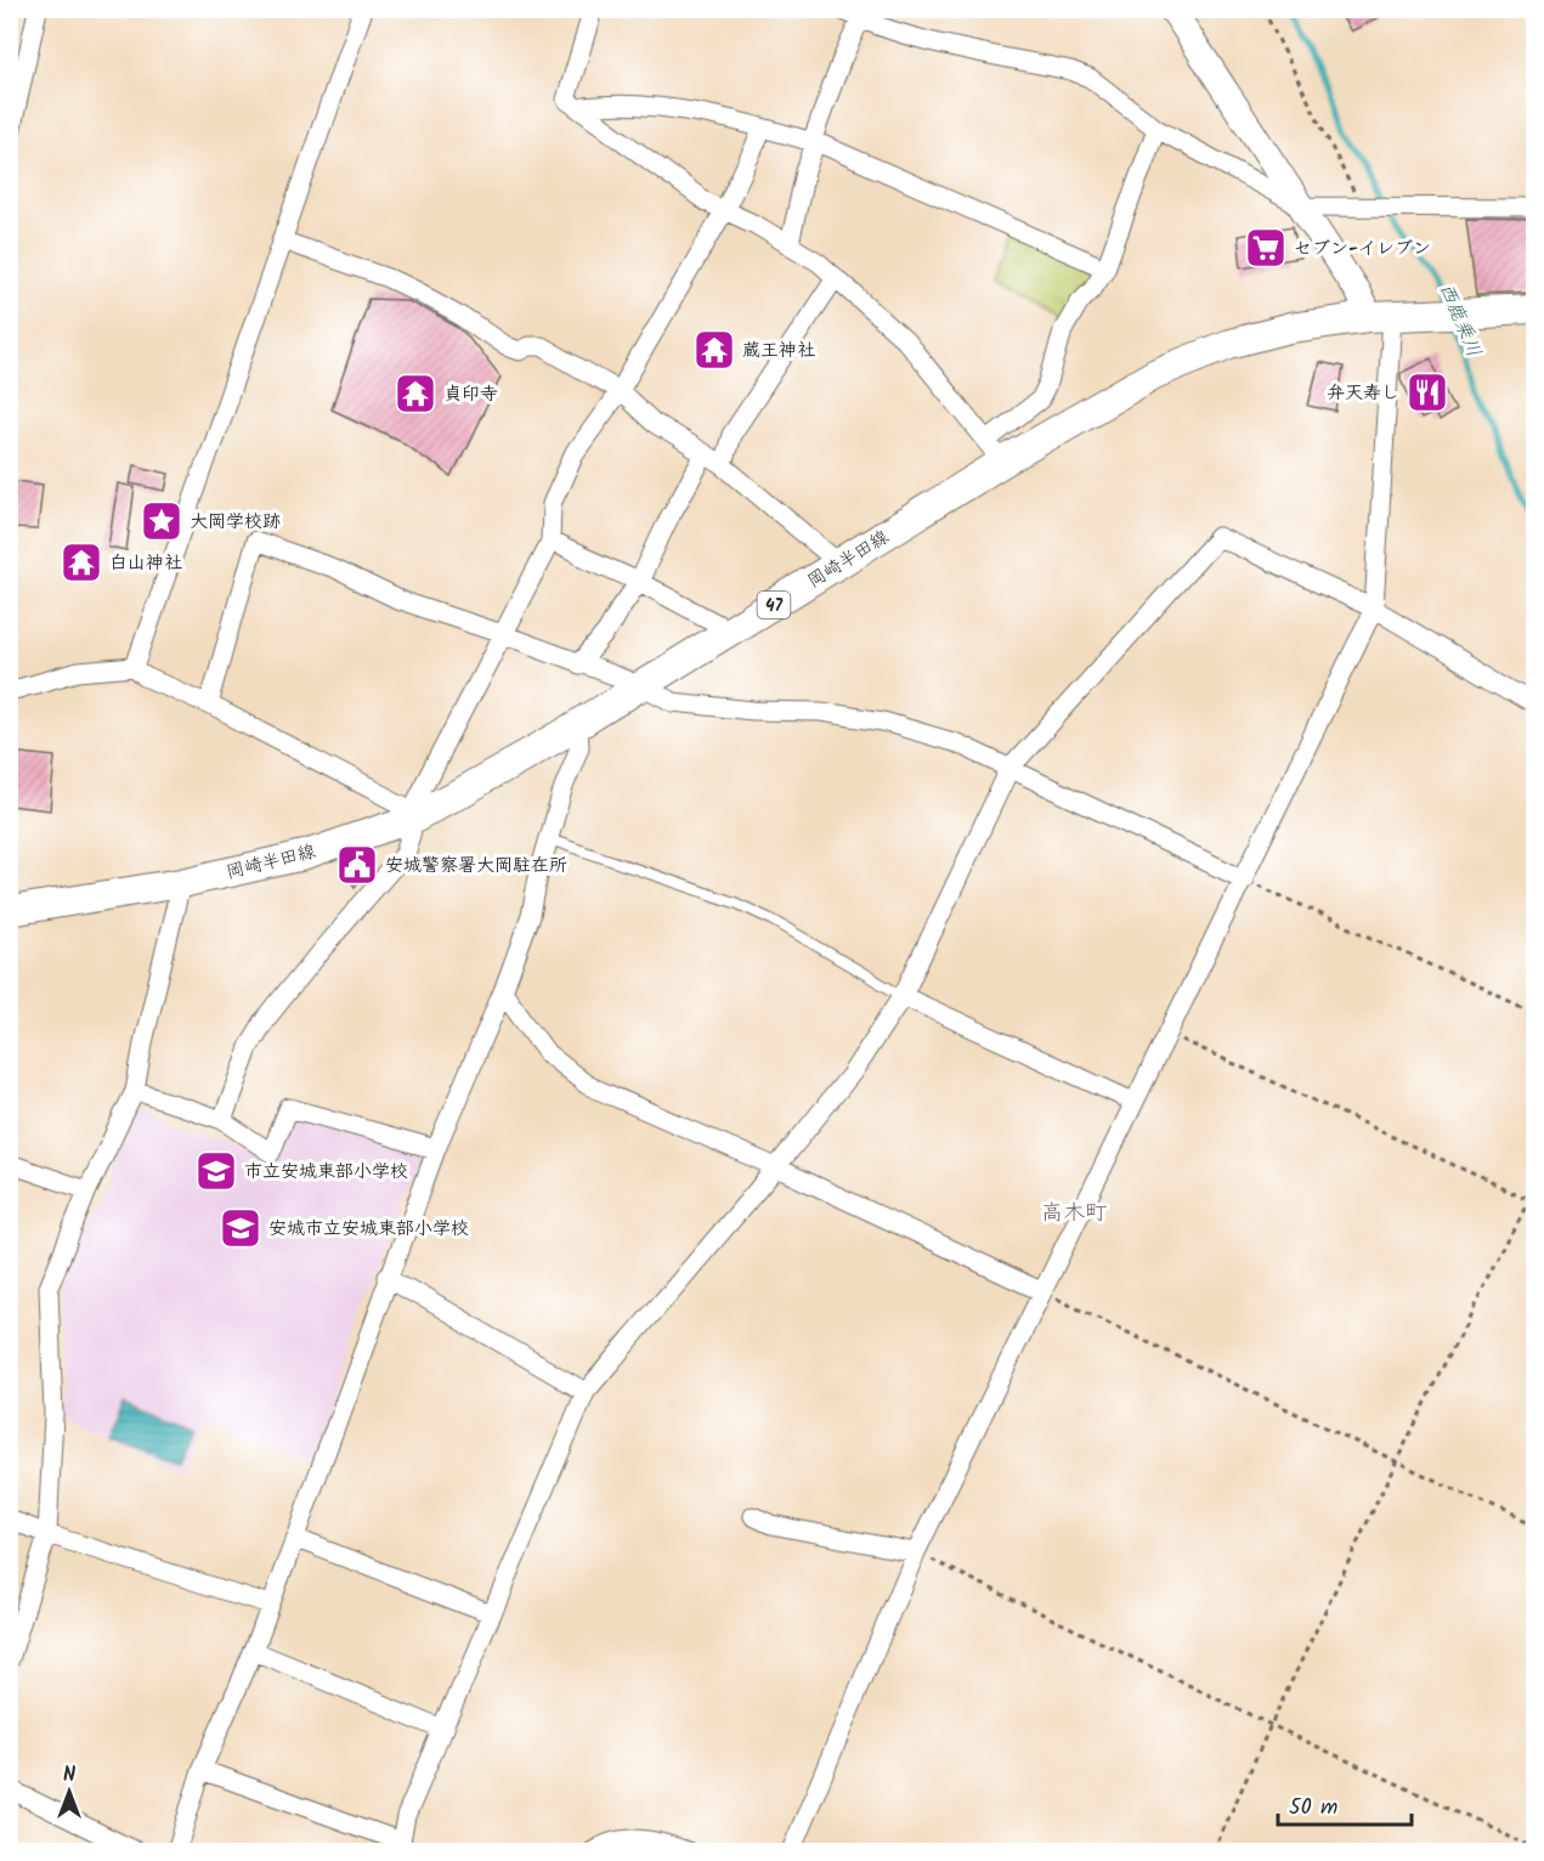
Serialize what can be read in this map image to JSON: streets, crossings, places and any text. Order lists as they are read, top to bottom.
{
  "streets": {
    "main road": ["岡崎半田線", "47"]
  },
  "districts": ["高木町"],
  "water": ["西鹿乗川"],
  "places": {
    "supermarket": ["セブン-イレブン"],
    "temple": ["蔵王神社", "貞印寺", "白山神社"],
    "restaurant": ["弁天寿し"],
    "place": ["大岡学校跡"],
    "public building": ["安城警察署大岡駐在所"],
    "school or university": ["市立安城東部小学校", "安城市立安城東部小学校"]
  },
  "scale_bar": "50 m",
  "north": "top"
}
